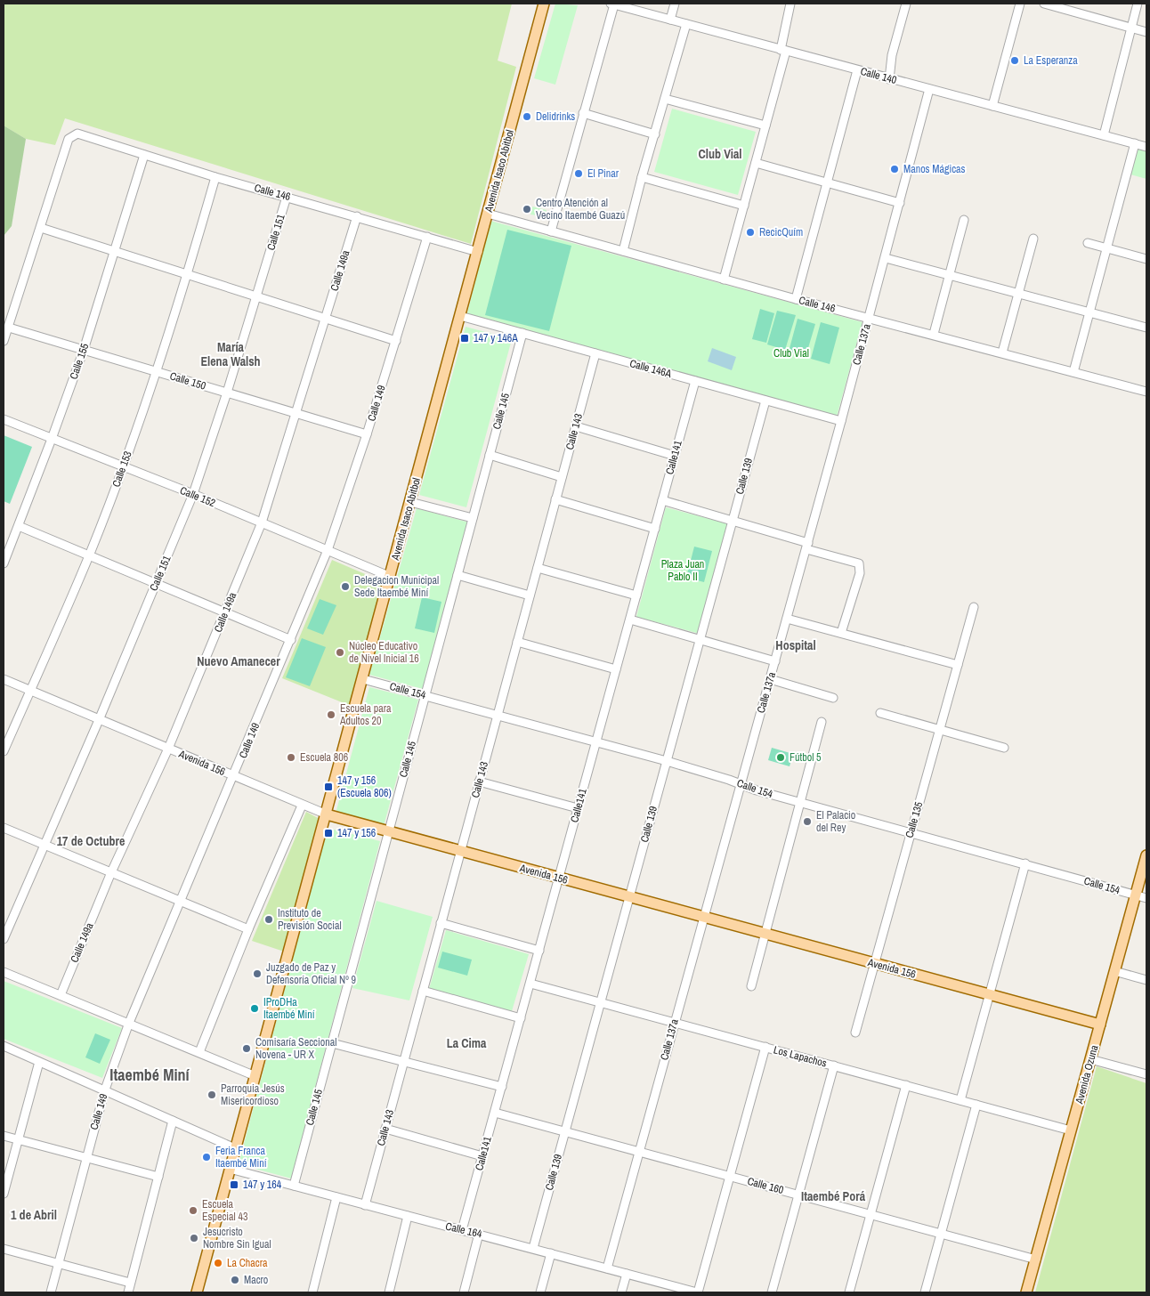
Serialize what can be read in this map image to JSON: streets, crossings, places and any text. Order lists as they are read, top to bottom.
{
  "streets": {
    "main road": ["Avenida Isaco Abitbol", "Avenida 156", "Avenida Ozuna"],
    "street": [
      "Calle 140",
      "Calle 146",
      "Calle 151",
      "Calle 149a",
      "Calle 137a",
      "Calle 155",
      "Calle 146A",
      "Calle 150",
      "Calle 149",
      "Calle 145",
      "Calle 143",
      "Calle141",
      "Calle 153",
      "Calle 139",
      "Calle 152",
      "Calle 154",
      "Calle 135",
      "Los Lapachos",
      "Calle 160",
      "Calle 164"
    ]
  },
  "crossings": [
    ["Calle 140", "Calle 137a"],
    ["Avenida Isaco Abitbol", "Calle 146"],
    ["Avenida Isaco Abitbol", "Calle 146A"],
    ["Avenida Isaco Abitbol", "Calle 152"],
    ["Avenida Isaco Abitbol", "Calle 154"],
    ["Avenida Isaco Abitbol", "Avenida 156"],
    ["Avenida Isaco Abitbol", "Calle 164"],
    ["Calle 146", "Calle 151"],
    ["Calle 146", "Calle 149a"],
    ["Calle 146", "Calle 137a"],
    ["Calle 146", "Calle 155"],
    ["Calle 146", "Calle 149"],
    ["Calle 146", "Calle 153"],
    ["Calle 151", "Calle 150"],
    ["Calle 151", "Calle 152"],
    ["Calle 151", "Avenida 156"],
    ["Calle 149a", "Calle 150"],
    ["Calle 149a", "Calle 152"],
    ["Calle 149a", "Avenida 156"],
    ["Calle 137a", "Calle 146A"],
    ["Calle 137a", "Calle 154"],
    ["Calle 137a", "Avenida 156"],
    ["Calle 137a", "Los Lapachos"],
    ["Calle 137a", "Calle 160"],
    ["Calle 137a", "Calle 164"],
    ["Calle 155", "Calle 150"],
    ["Calle 155", "Calle 152"],
    ["Calle 146A", "Calle 145"],
    ["Calle 146A", "Calle 143"],
    ["Calle 146A", "Calle141"],
    ["Calle 146A", "Calle 139"],
    ["Calle 150", "Calle 149"],
    ["Calle 150", "Calle 153"],
    ["Calle 149", "Calle 152"],
    ["Calle 149", "Avenida 156"],
    ["Calle 145", "Calle 154"],
    ["Calle 145", "Avenida 156"],
    ["Calle 145", "Calle 164"],
    ["Calle 143", "Calle 154"],
    ["Calle 143", "Avenida 156"],
    ["Calle 143", "Calle 164"],
    ["Calle141", "Calle 154"],
    ["Calle141", "Avenida 156"],
    ["Calle141", "Los Lapachos"],
    ["Calle141", "Calle 160"],
    ["Calle141", "Calle 164"],
    ["Calle 153", "Calle 152"],
    ["Calle 153", "Avenida 156"],
    ["Calle 139", "Calle 154"],
    ["Calle 139", "Avenida 156"],
    ["Calle 139", "Los Lapachos"],
    ["Calle 139", "Calle 160"],
    ["Calle 139", "Calle 164"],
    ["Calle 154", "Calle 135"],
    ["Calle 154", "Avenida Ozuna"],
    ["Avenida 156", "Calle 135"],
    ["Avenida 156", "Avenida Ozuna"],
    ["Los Lapachos", "Avenida Ozuna"],
    ["Avenida Ozuna", "Calle 160"]
  ],
  "districts": [
    "Club Vial",
    "María Elena Walsh",
    "Hospital",
    "Nuevo Amanecer",
    "17 de Octubre",
    "La Cima",
    "Itaembé Miní",
    "Itaembé Porá",
    "1 de Abril"
  ],
  "parks": ["Club Vial", "Plaza Juan Pablo II"],
  "places": {
    "other": [
      "La Esperanza",
      "Delidrinks",
      "Manos Mágicas",
      "El Pinar",
      "Centro Atención al Vecino Itaembé Guazú",
      "RecicQuím",
      "Delegacion Municipal Sede Itaembé Miní",
      "Núcleo Educativo de Nivel Inicial 16",
      "Escuela para Adultos 20",
      "Escuela 806",
      "Fútbol 5",
      "El Palacio del Rey",
      "Instituto de Previsión Social",
      "Juzgado de Paz y Defensoría Oficial Nº 9",
      "IProDHa Itaembé Miní",
      "Comisaría Seccional Novena - UR X",
      "Parroquia Jesús Misericordioso",
      "Feria Franca Itaembé Miní",
      "Escuela Especial 43",
      "Jesucristo Nombre Sin Igual",
      "La Chacra",
      "Macro"
    ],
    "transit": [
      "147 y 146A",
      "147 y 156 (Escuela 806)",
      "147 y 156",
      "147 y 164"
    ]
  }
}
